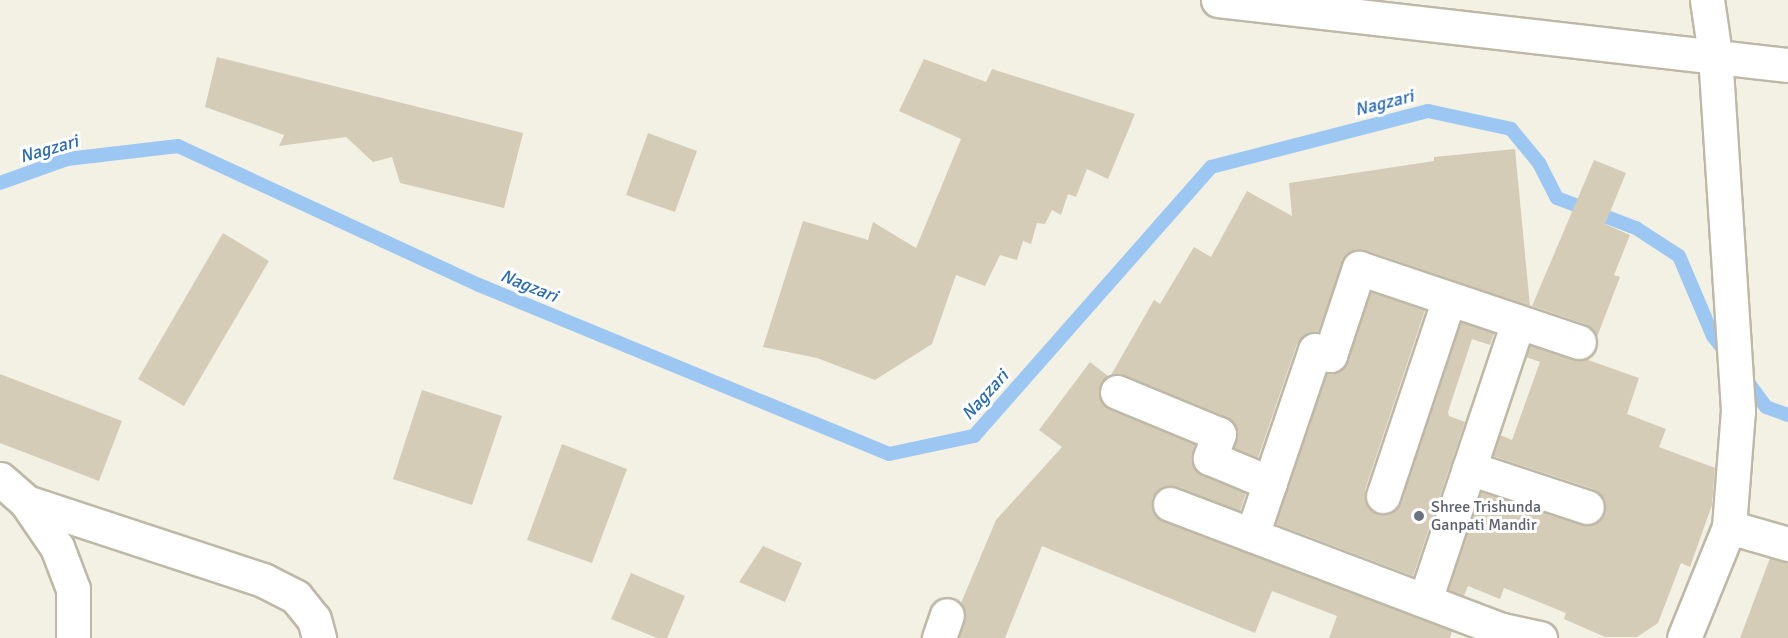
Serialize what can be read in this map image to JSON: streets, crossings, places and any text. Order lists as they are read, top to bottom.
{
  "water": ["Nagzari"],
  "places": ["Shree Trishunda Ganpati Mandir"]
}
